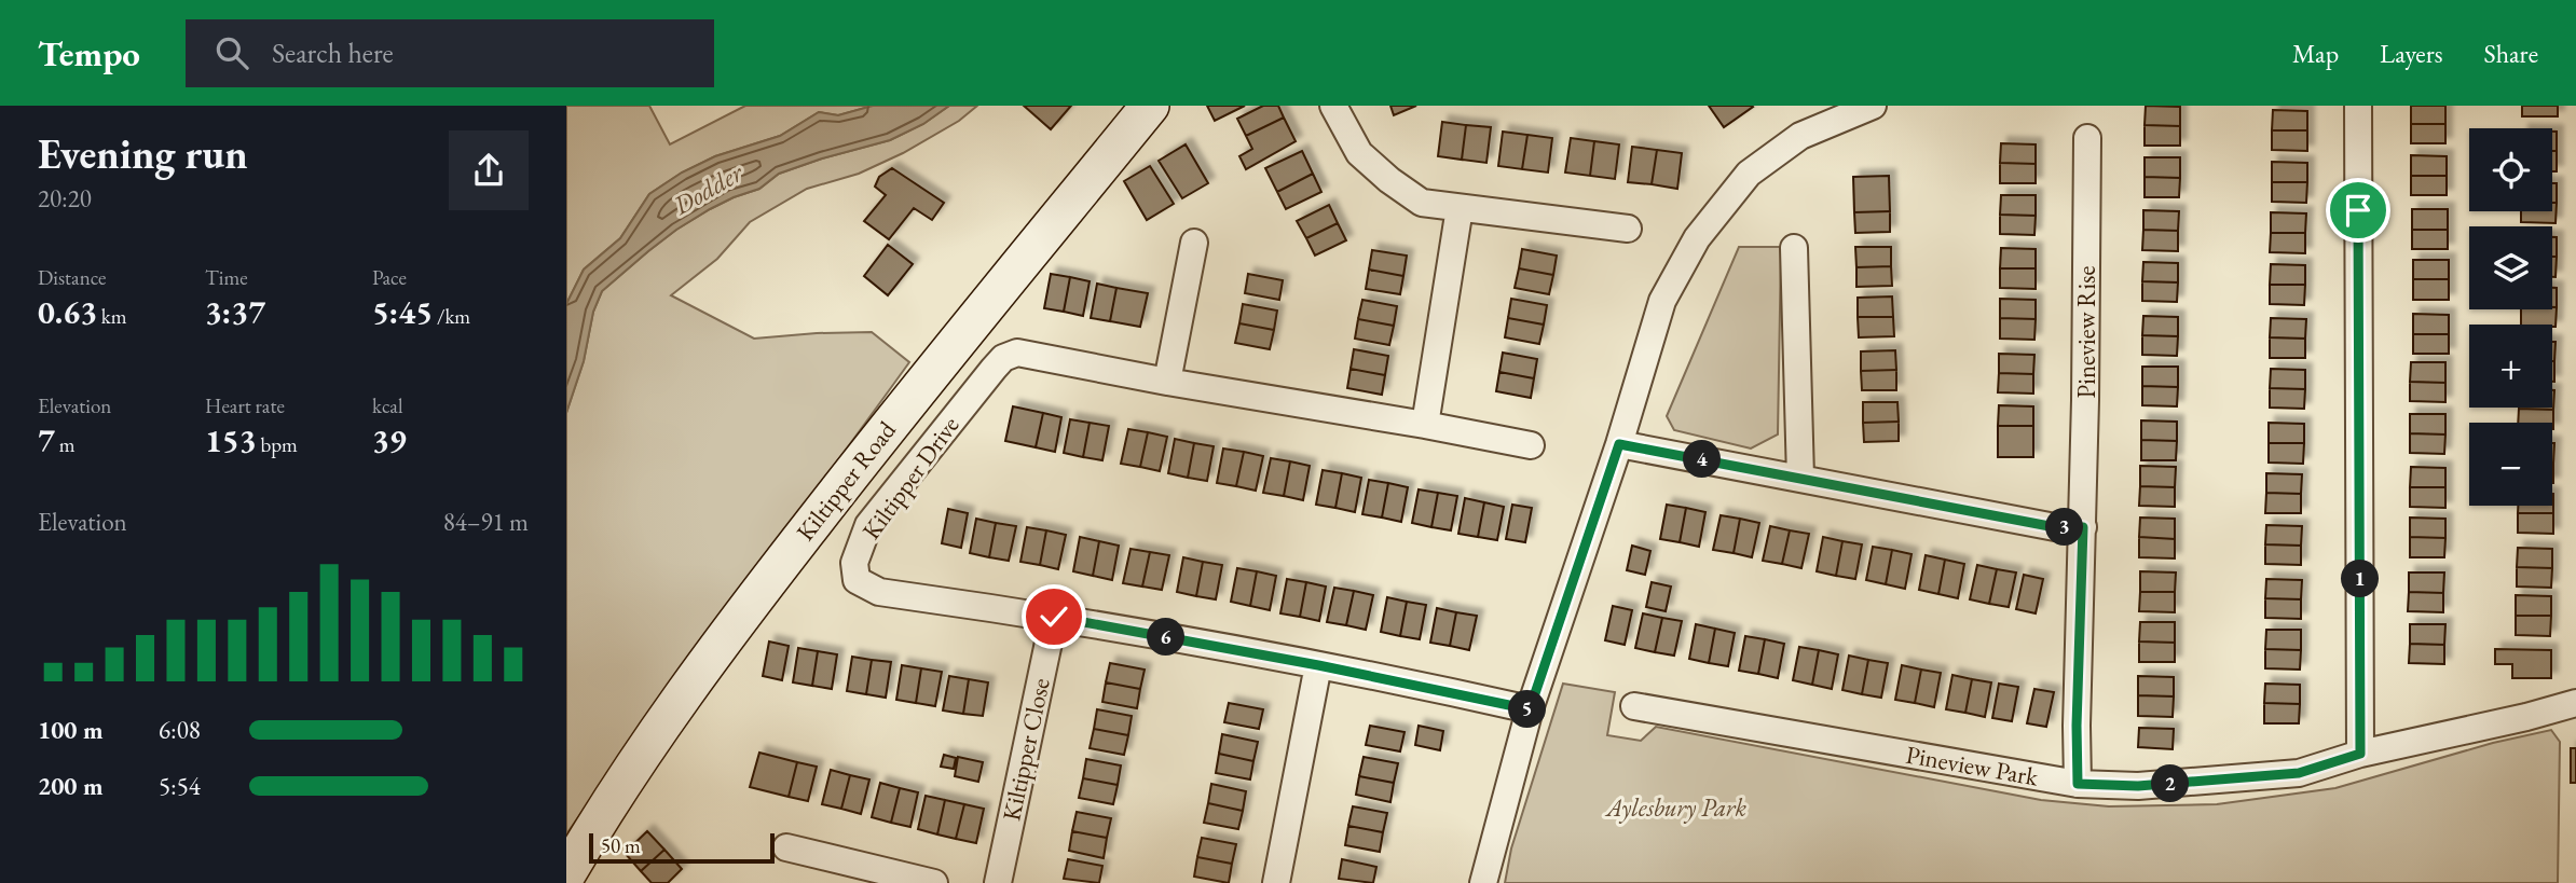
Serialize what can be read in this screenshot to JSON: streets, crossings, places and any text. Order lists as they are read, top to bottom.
{
  "streets": {
    "street": [
      "Pineview Rise",
      "Kiltipper Drive",
      "Kiltipper Road",
      "Kiltipper Close",
      "Pineview Park"
    ]
  },
  "crossings": [
    ["Pineview Rise", "Pineview Park"],
    ["Kiltipper Drive", "Kiltipper Close"]
  ],
  "water": ["Dodder"],
  "parks": ["Aylesbury Park"],
  "scale_bar": "50 m",
  "page": {
    "header": "Tempo",
    "search": "Search here",
    "nav": ["Map", "Layers", "Share"],
    "heading": ["Evening run", "20:20"],
    "map_buttons": ["+", "−"],
    "stats": [
      ["Distance", "0.63 km"],
      ["Time", "3:37"],
      ["Pace", "5:45 /km"],
      ["Elevation", "7 m"],
      ["Heart rate", "153 bpm"],
      ["kcal", "39"]
    ],
    "pins": [
      "4",
      "3",
      "1",
      "6",
      "5",
      "2"
    ],
    "chart": ["Elevation", "84–91 m"],
    "list": [
      {
        "name": "100 m",
        "note": "6:08"
      },
      {
        "name": "200 m",
        "note": "5:54"
      }
    ],
    "scale": "50 m"
  }
}
